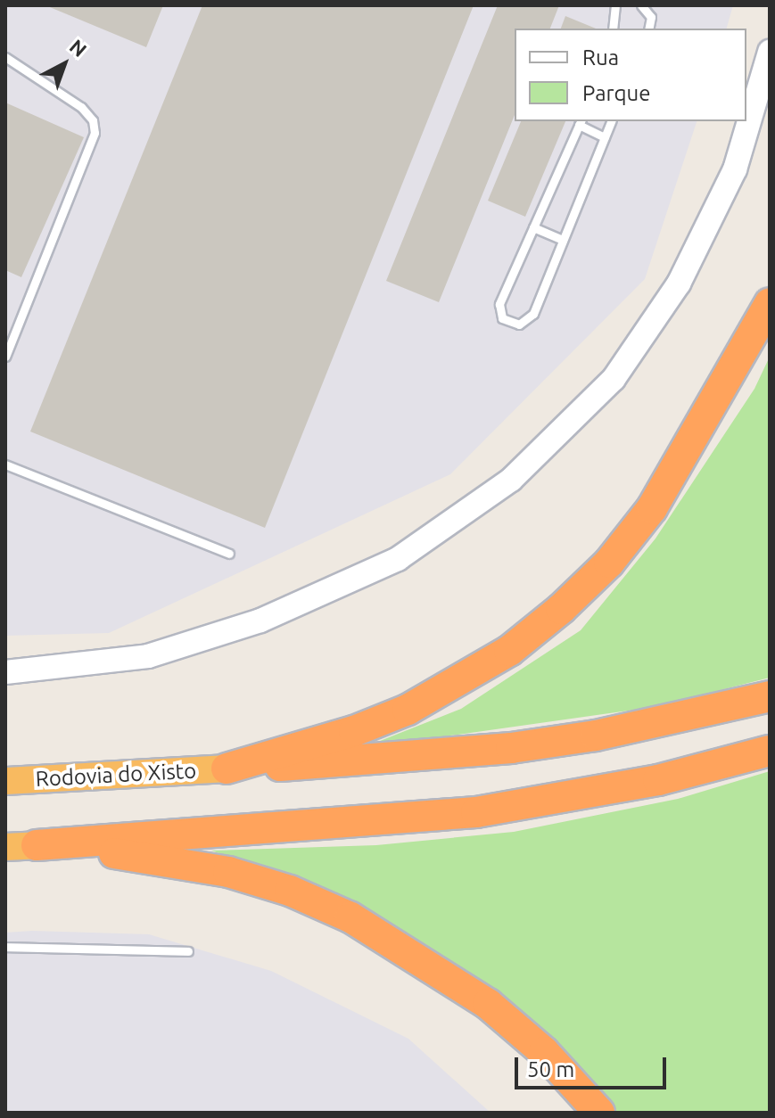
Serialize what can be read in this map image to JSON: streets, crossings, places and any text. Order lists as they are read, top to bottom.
{
  "streets": {
    "highway": ["Rodovia do Xisto"]
  },
  "legend": ["Rua", "Parque"],
  "scale_bar": "50 m",
  "north": "top right"
}
